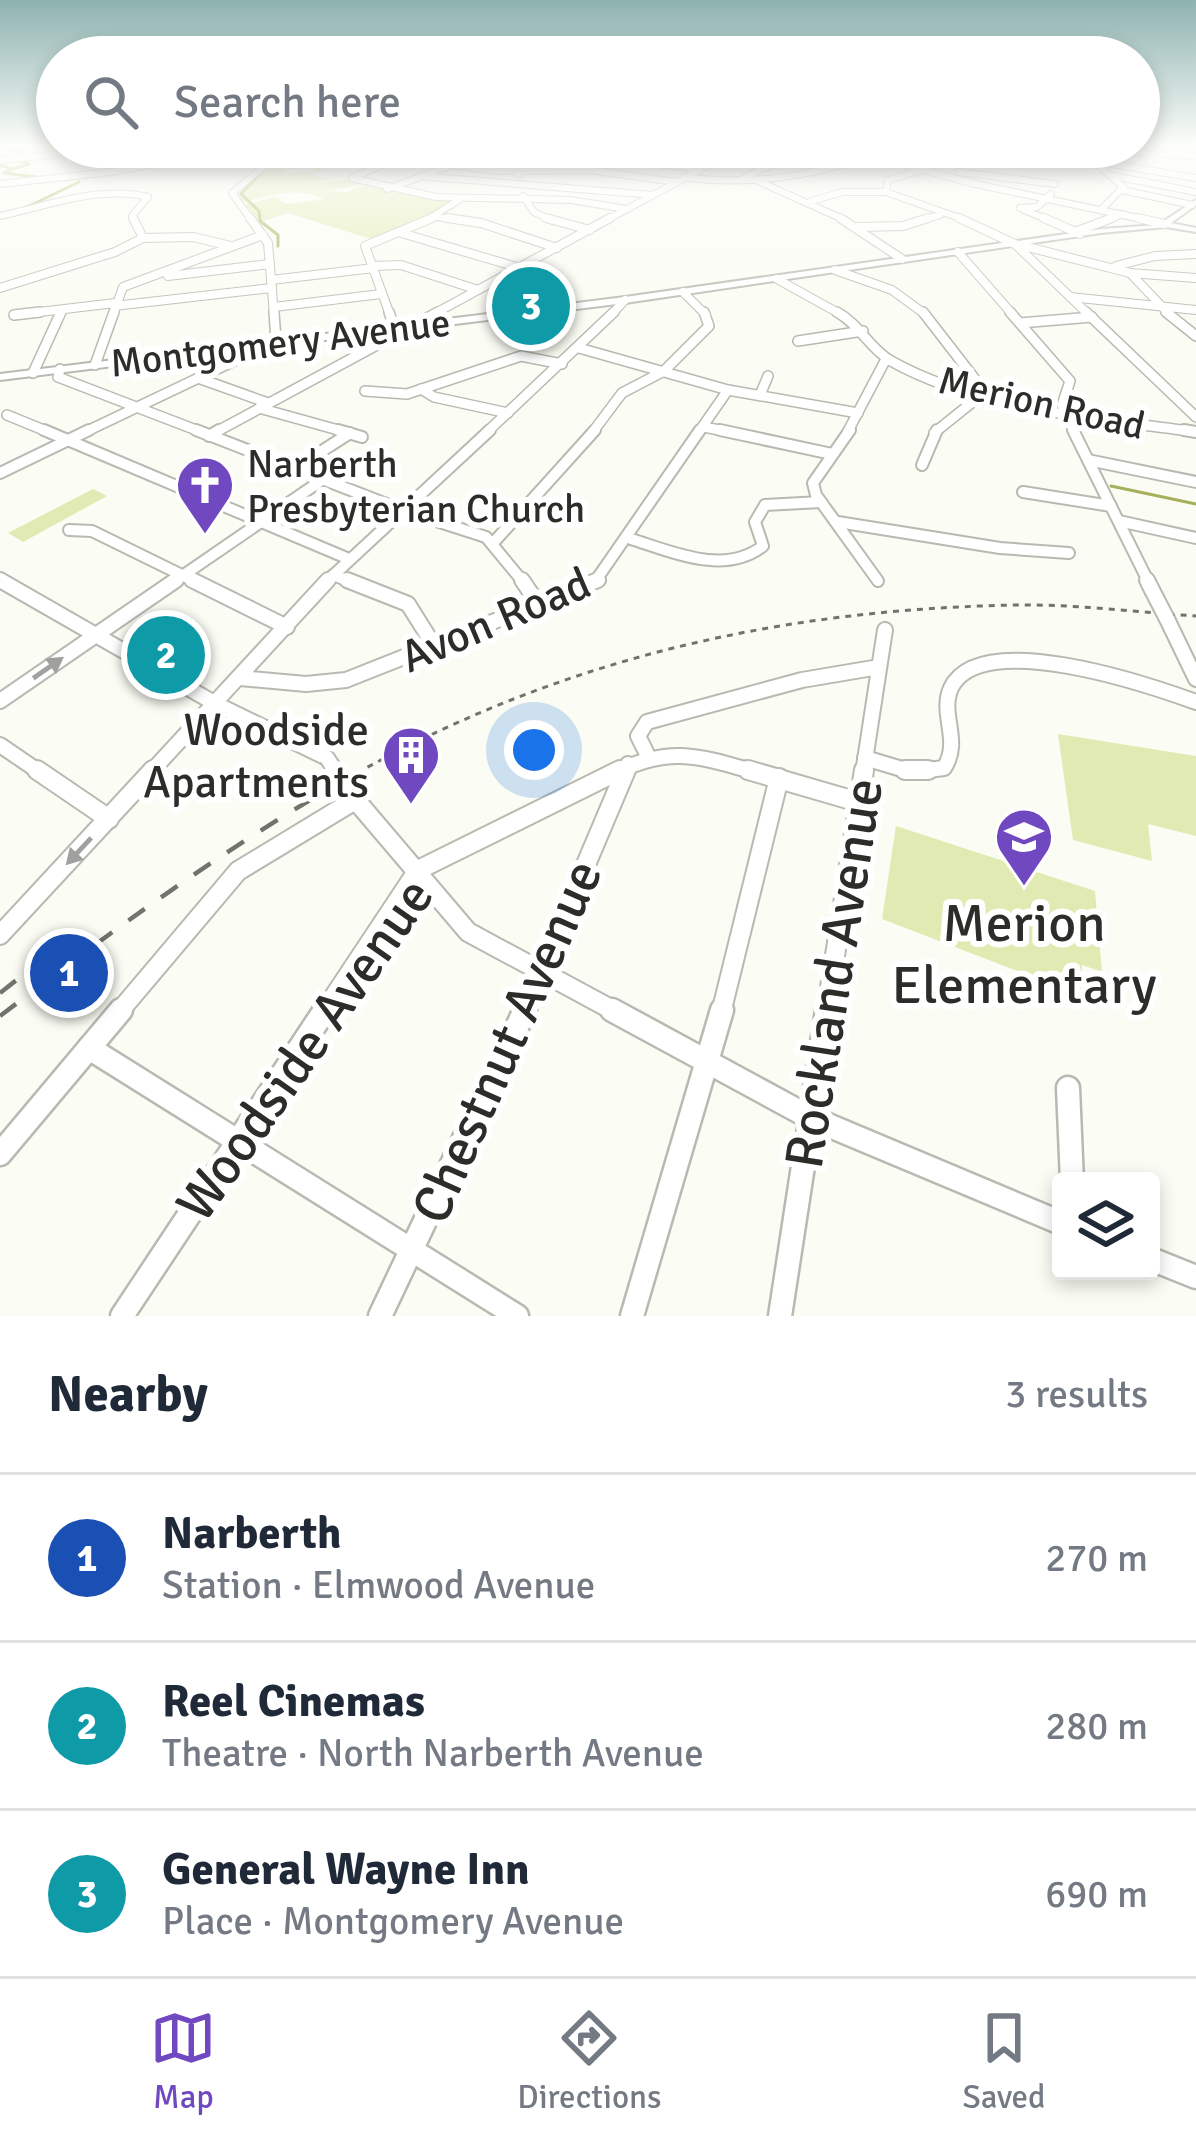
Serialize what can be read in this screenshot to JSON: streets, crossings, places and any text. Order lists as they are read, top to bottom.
{
  "streets": {
    "main road": ["Montgomery Avenue"],
    "street": [
      "Merion Road",
      "Avon Road",
      "Rockland Avenue",
      "Chestnut Avenue",
      "Woodside Avenue"
    ]
  },
  "crossings": [
    ["Montgomery Avenue", "Merion Road"],
    ["Rockland Avenue", "Chestnut Avenue"],
    ["Rockland Avenue", "Woodside Avenue"],
    ["Chestnut Avenue", "Woodside Avenue"]
  ],
  "places": {
    "church": ["Narberth Presbyterian Church"],
    "building": ["Woodside Apartments"],
    "school or university": ["Merion Elementary"]
  },
  "page": {
    "search": "Search here",
    "pins": ["3", "2", "1"],
    "heading": ["Nearby", "3 results"],
    "list": [
      {
        "mark": "1",
        "name": "Narberth",
        "note": "Station · Elmwood Avenue",
        "value": "270 m"
      },
      {
        "mark": "2",
        "name": "Reel Cinemas",
        "note": "Theatre · North Narberth Avenue",
        "value": "280 m"
      },
      {
        "mark": "3",
        "name": "General Wayne Inn",
        "note": "Place · Montgomery Avenue",
        "value": "690 m"
      }
    ],
    "nav": ["Map", "Directions", "Saved"]
  }
}
